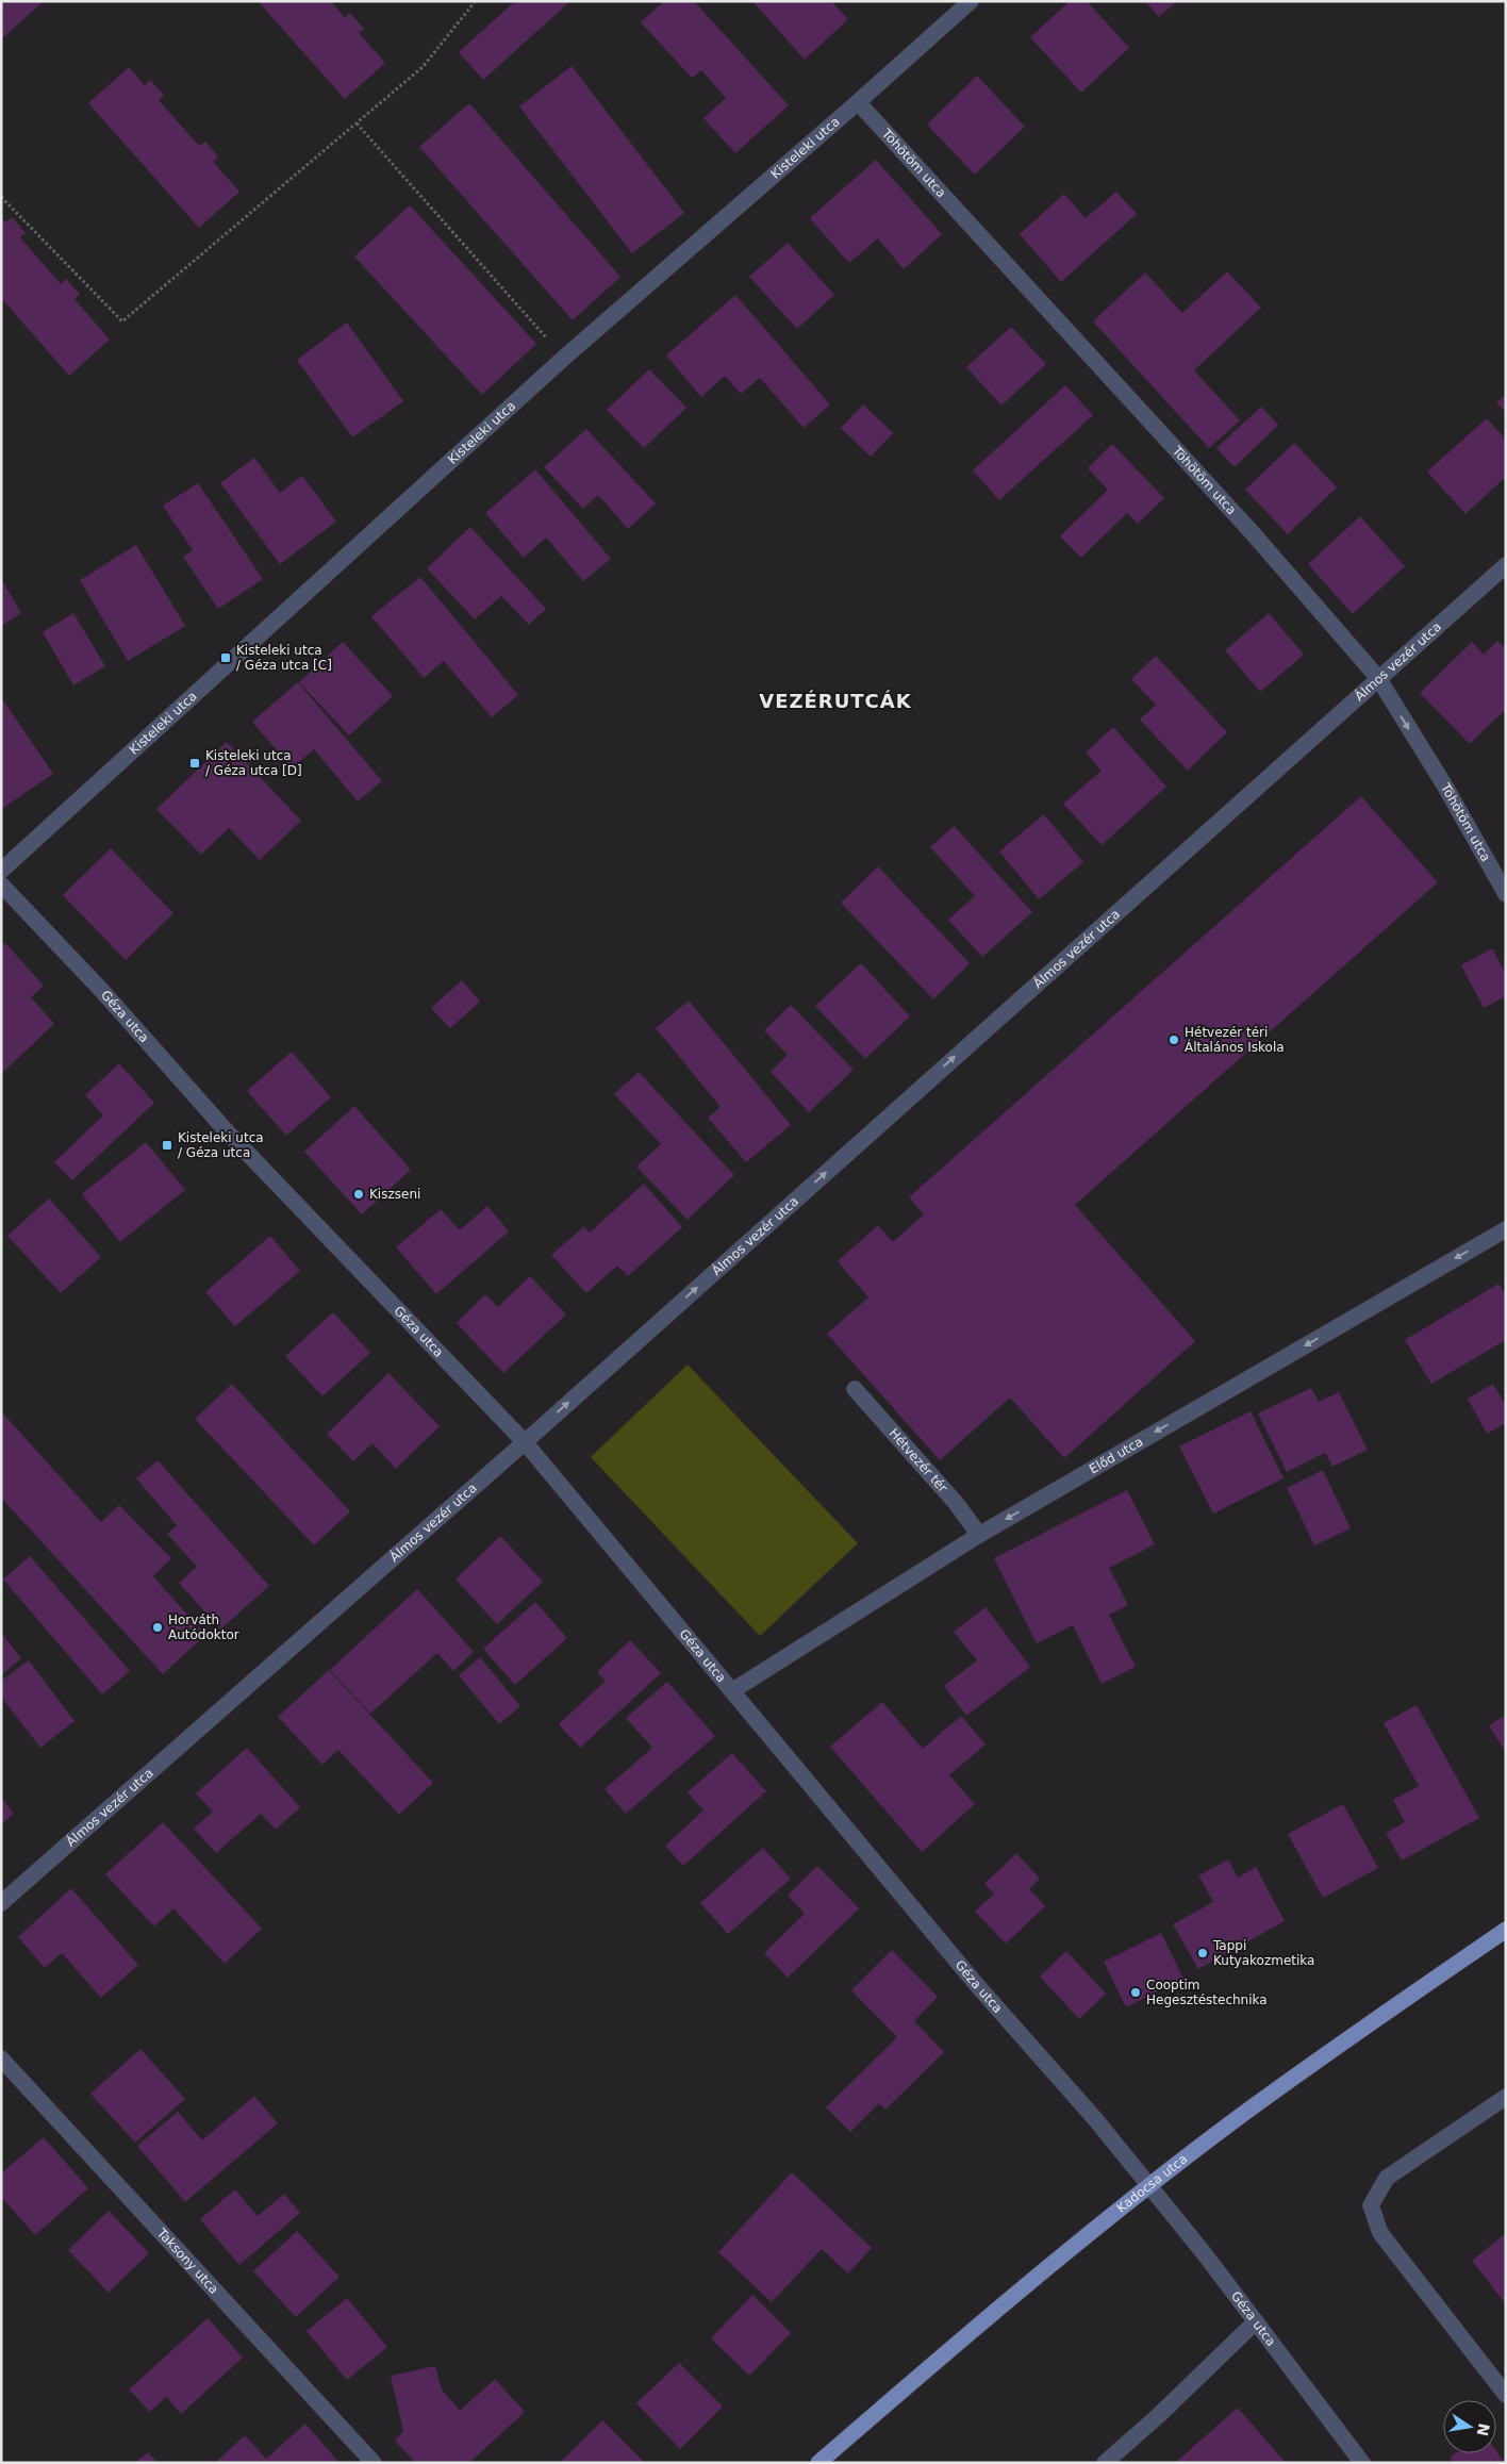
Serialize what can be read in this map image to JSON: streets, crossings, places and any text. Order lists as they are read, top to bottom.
{
  "streets": {
    "main road": ["Kadocsa utca"],
    "street": [
      "Kisteleki utca",
      "Töhötöm utca",
      "Álmos vezér utca",
      "Géza utca",
      "Előd utca",
      "Hétvezér tér",
      "Taksony utca"
    ]
  },
  "crossings": [
    ["Kisteleki utca", "Töhötöm utca"],
    ["Töhötöm utca", "Álmos vezér utca"],
    ["Álmos vezér utca", "Géza utca"],
    ["Géza utca", "Előd utca"],
    ["Géza utca", "Kadocsa utca"],
    ["Előd utca", "Hétvezér tér"]
  ],
  "one_way": ["Álmos vezér utca", "Előd utca"],
  "districts": ["VEZÉRUTCÁK"],
  "places": {
    "transit": ["Kisteleki utca / Géza utca [C]", "Kisteleki utca / Géza utca [D]", "Kisteleki utca / Géza utca"],
    "other": [
      "Hétvezér téri Általános Iskola",
      "Kiszseni",
      "Horváth Autódoktor",
      "Tappi Kutyakozmetika",
      "Cooptim Hegesztéstechnika"
    ]
  },
  "north": "right"
}
